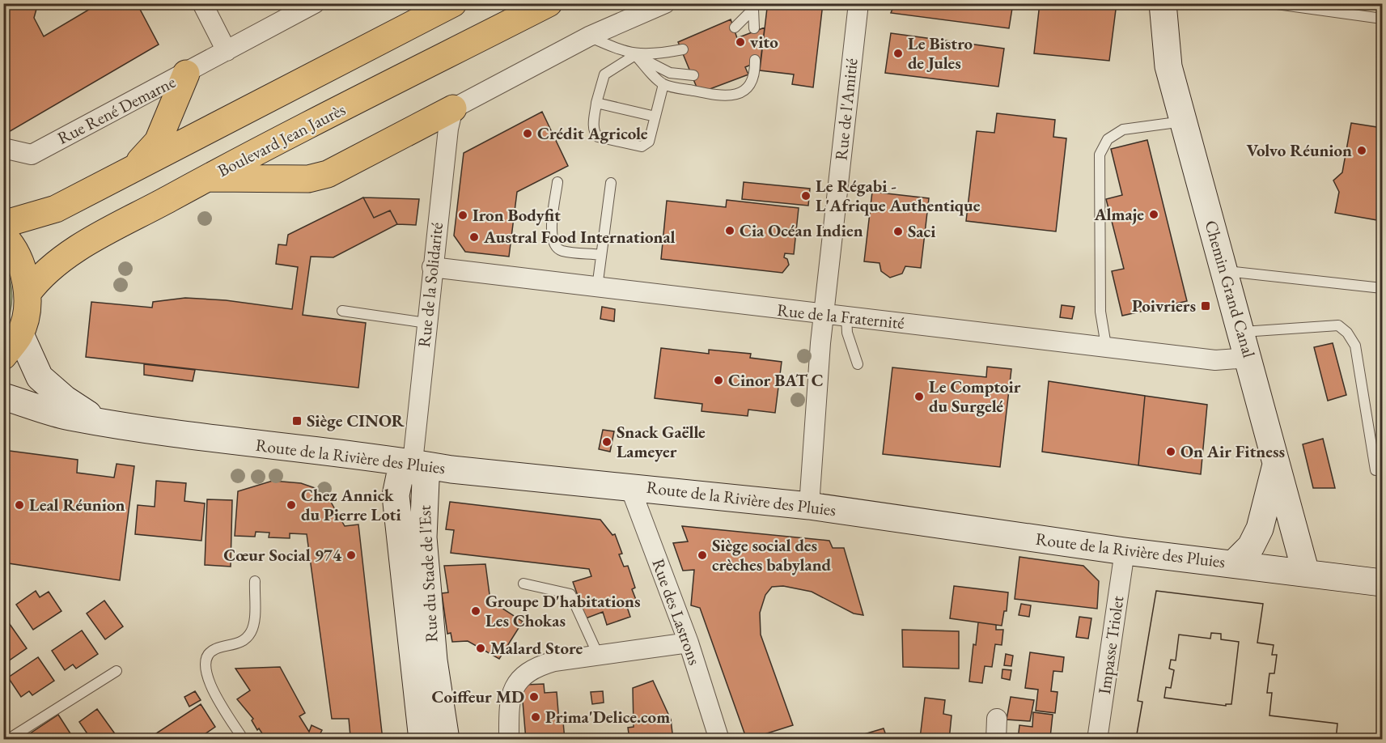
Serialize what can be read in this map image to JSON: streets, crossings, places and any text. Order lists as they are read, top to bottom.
{
  "streets": {
    "main road": [
      "Boulevard Jean Jaurès",
      "Chemin Grand Canal",
      "Route de la Rivière des Pluies",
      "Rue du Stade de l'Est"
    ],
    "street": [
      "Rue de l'Amitié",
      "Rue René Demarne",
      "Rue de la Solidarité",
      "Rue de la Fraternité",
      "Rue des Lastrons",
      "Impasse Triolet"
    ]
  },
  "crossings": [
    ["Rue de l'Amitié", "Rue de la Fraternité"],
    ["Rue de l'Amitié", "Route de la Rivière des Pluies"],
    ["Rue de la Solidarité", "Rue de la Fraternité"],
    ["Rue de la Solidarité", "Route de la Rivière des Pluies"],
    ["Rue de la Solidarité", "Rue du Stade de l'Est"],
    ["Chemin Grand Canal", "Rue de la Fraternité"],
    ["Chemin Grand Canal", "Route de la Rivière des Pluies"],
    ["Route de la Rivière des Pluies", "Rue du Stade de l'Est"],
    ["Route de la Rivière des Pluies", "Rue des Lastrons"],
    ["Route de la Rivière des Pluies", "Impasse Triolet"]
  ],
  "places": {
    "other": [
      "vito",
      "Le Bistro de Jules",
      "Crédit Agricole",
      "Volvo Réunion",
      "Le Régabi - L'Afrique Authentique",
      "Almaje",
      "Iron Bodyfit",
      "Cia Océan Indien",
      "Saci",
      "Austral Food International",
      "Cinor BAT C",
      "Le Comptoir du Surgelé",
      "Snack Gaëlle Lameyer",
      "On Air Fitness",
      "Leal Réunion",
      "Chez Annick du Pierre Loti",
      "Cœur Social 974",
      "Siège social des crèches babyland",
      "Groupe D'habitations Les Chokas",
      "Malard Store",
      "Coiffeur MD",
      "Prima'Delice.com"
    ],
    "transit": ["Poivriers", "Siège CINOR"]
  }
}
